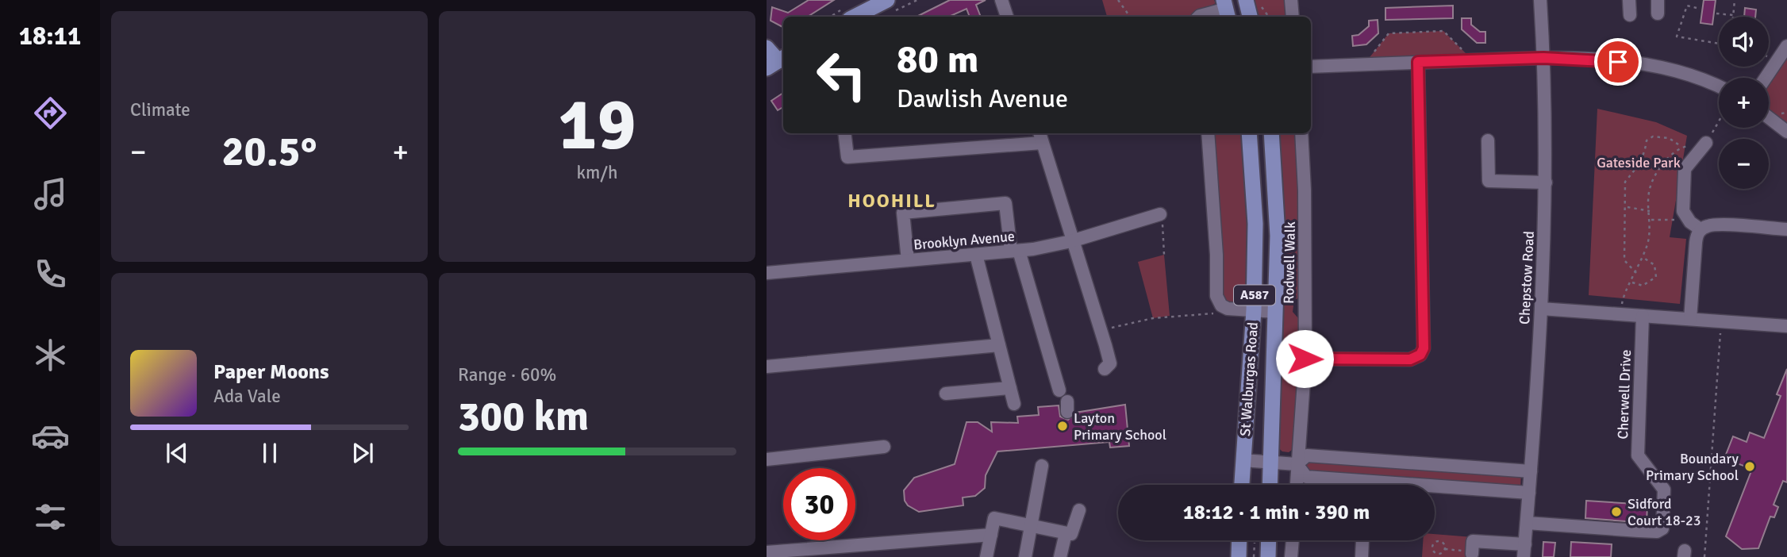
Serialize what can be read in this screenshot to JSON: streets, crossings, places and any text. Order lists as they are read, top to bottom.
{
  "streets": {
    "main road": ["A587", "St Walburgas Road"],
    "street": [
      "Brooklyn Avenue",
      "Rodwell Walk",
      "Chepstow Road",
      "Cherwell Drive"
    ]
  },
  "crossings": [
    ["Chepstow Road", "Cherwell Drive"]
  ],
  "districts": ["HOOHILL"],
  "parks": ["Gateside Park"],
  "places": ["Layton Primary School", "Boundary Primary School", "Sidford Court 18-23"],
  "page": {
    "tabs": "18:11",
    "tile": [
      "Climate",
      ["19", "km/h"],
      ["Range · 60%", "300 km"]
    ],
    "map_buttons": ["+", "−"],
    "turn": ["80 m", "Dawlish Avenue"],
    "heat": ["−", "20.5°", "+"],
    "song": ["Paper Moons", "Ada Vale"],
    "limit": "30",
    "trip": "18:12 · 1 min · 390 m"
  }
}
